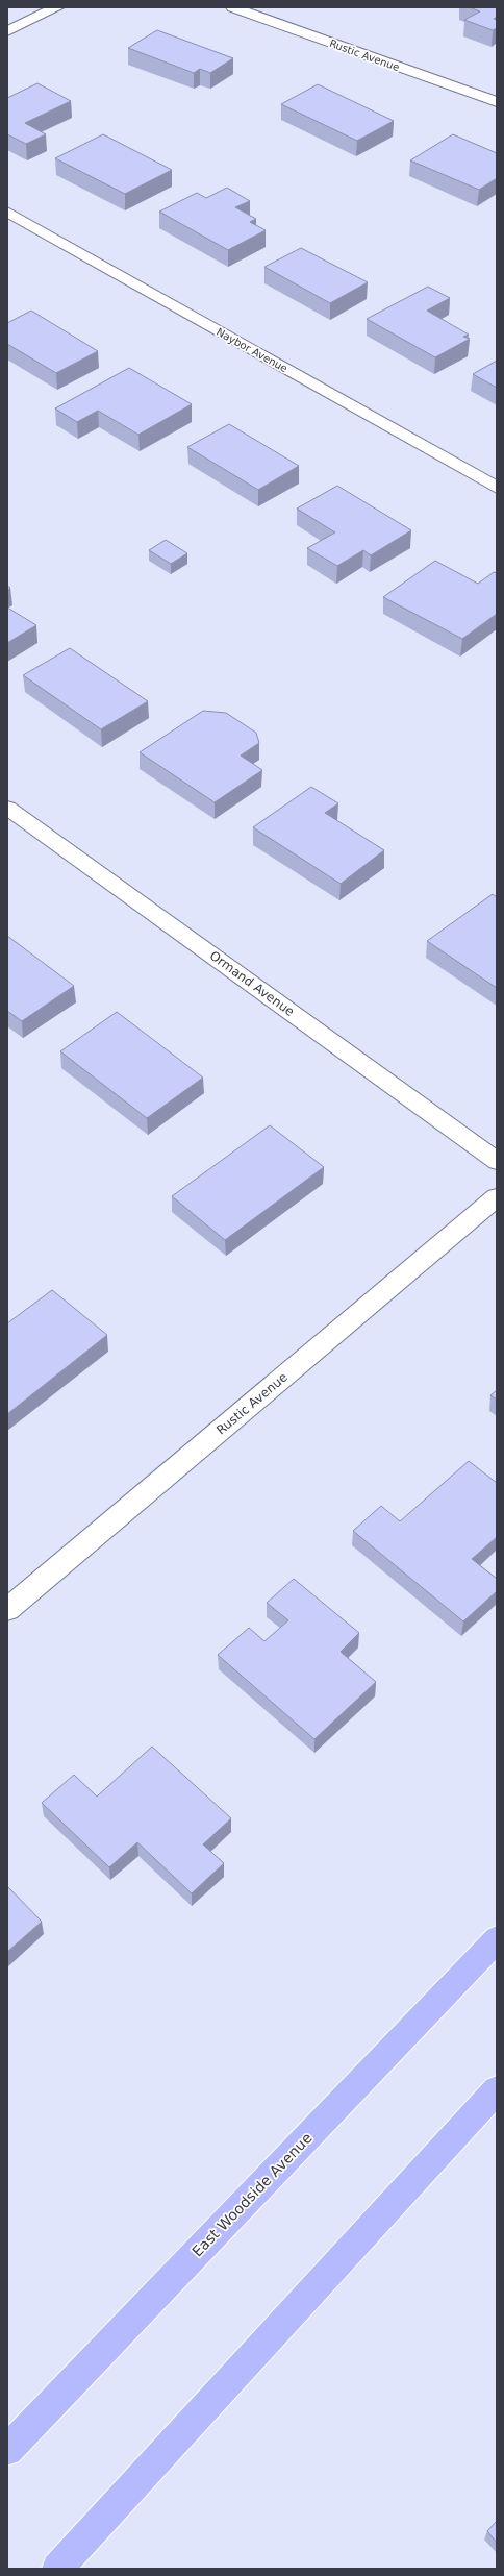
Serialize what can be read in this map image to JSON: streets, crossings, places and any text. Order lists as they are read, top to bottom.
{
  "streets": {
    "main road": ["East Woodside Avenue"],
    "street": ["Rustic Avenue", "Naybor Avenue", "Ormand Avenue"]
  }
}
